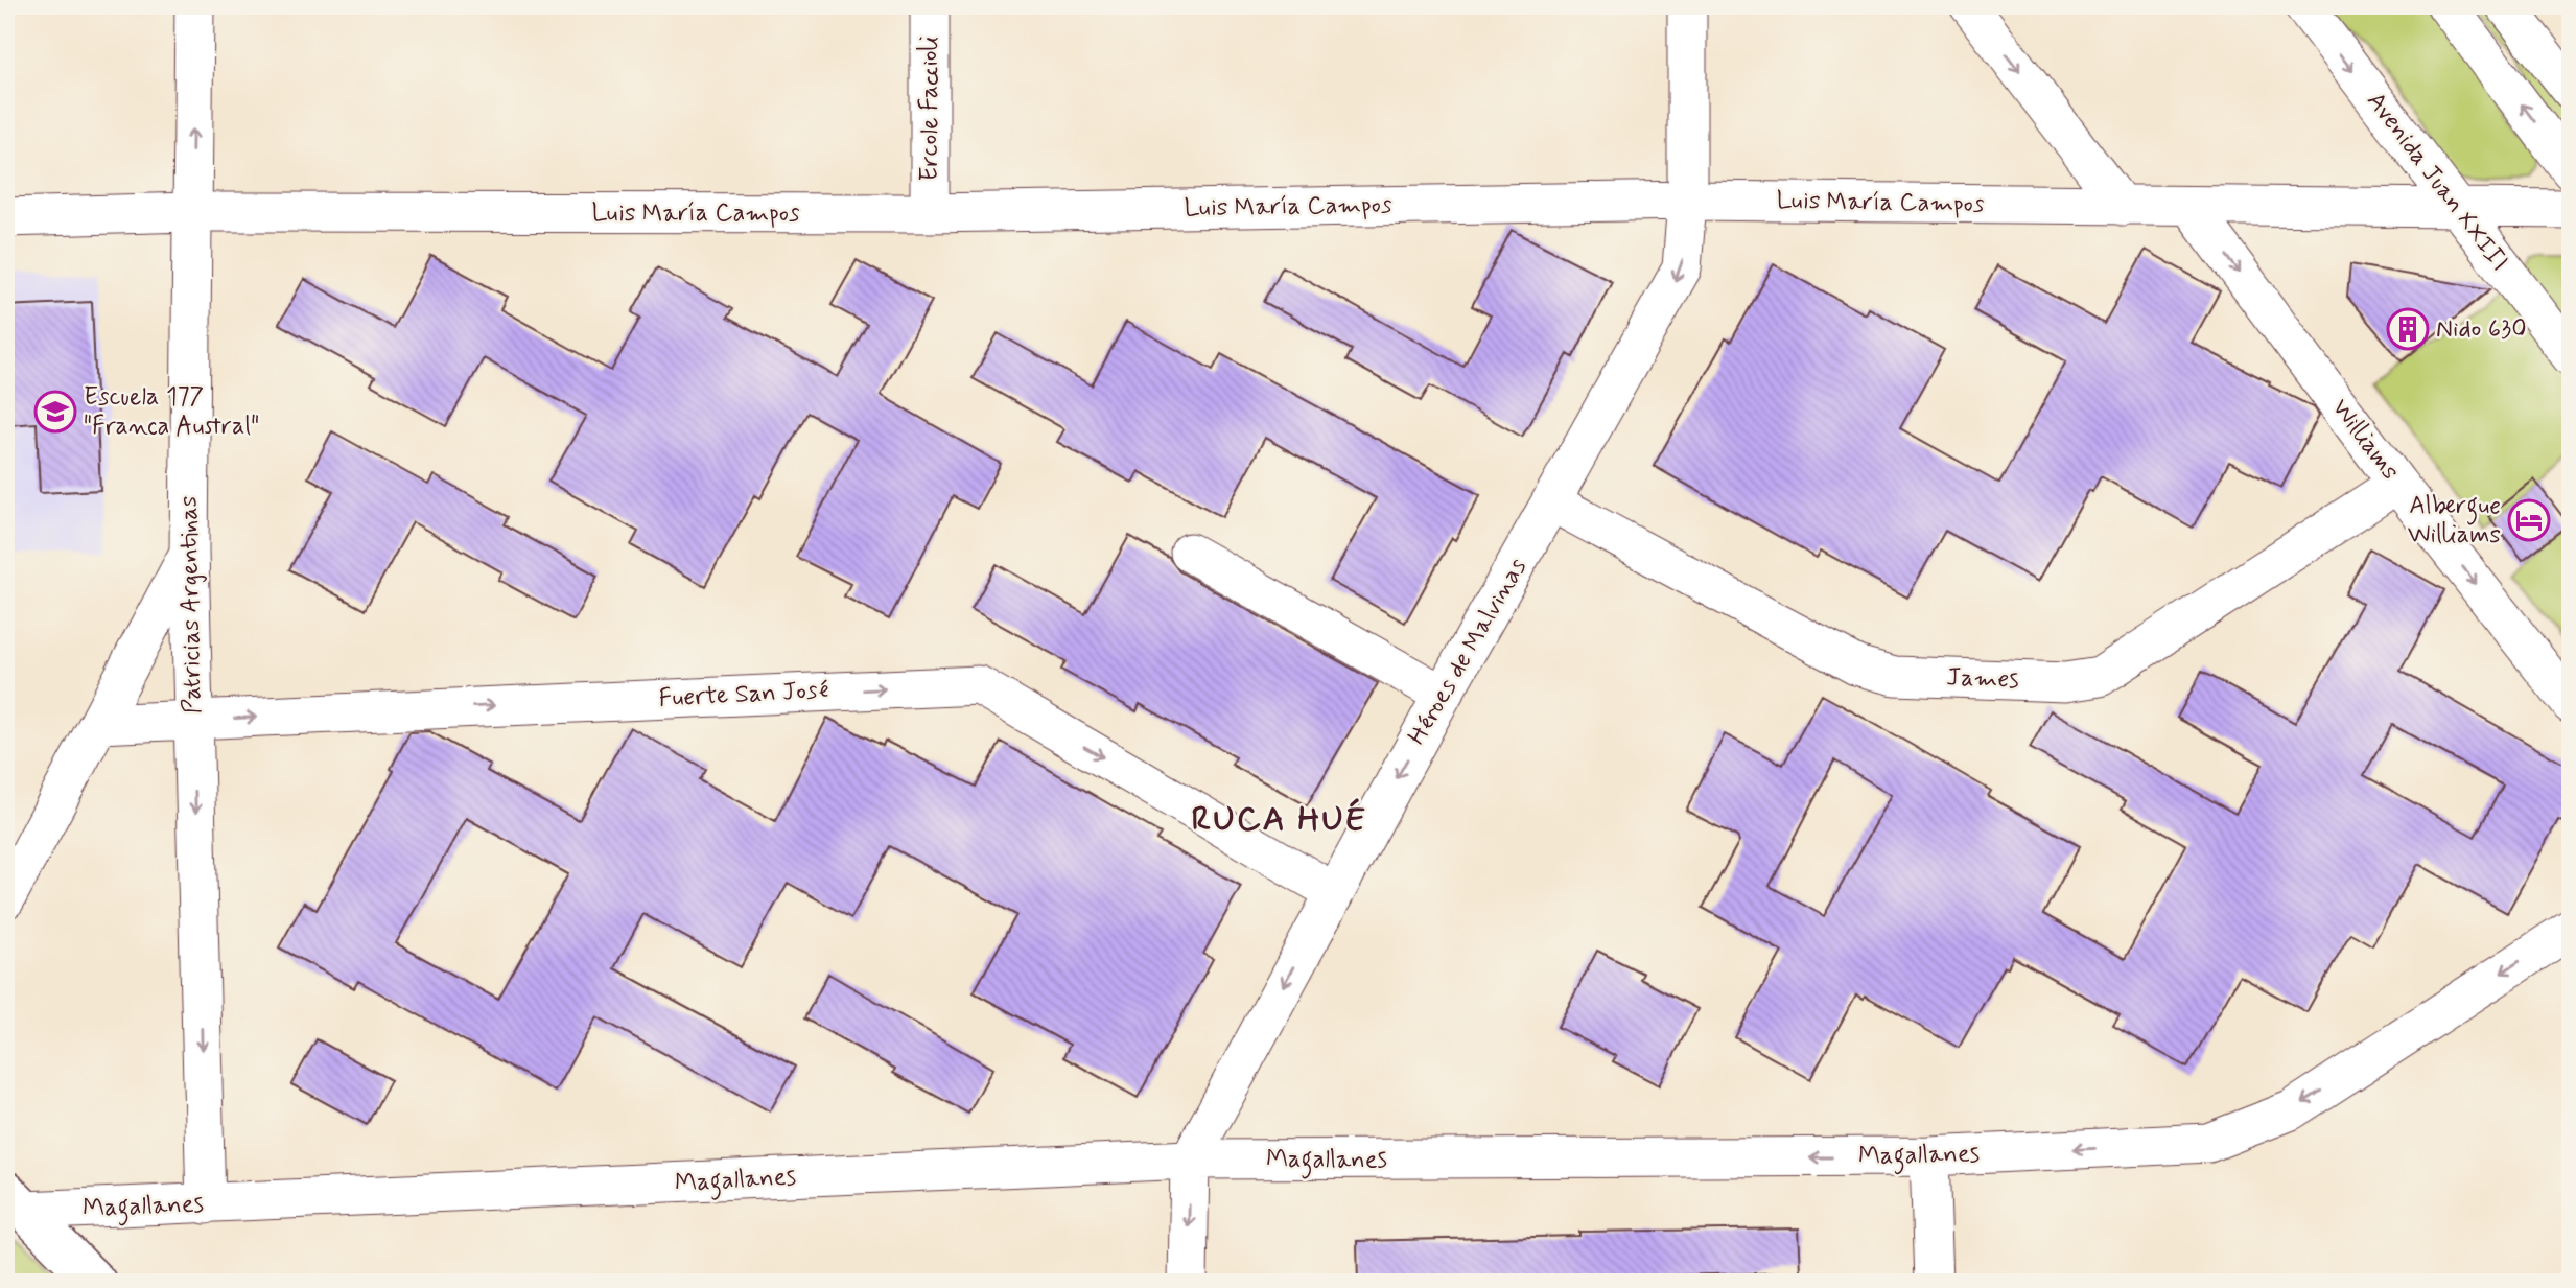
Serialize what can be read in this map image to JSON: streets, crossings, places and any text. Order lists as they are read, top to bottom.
{
  "streets": {
    "street": [
      "Ercole Faccioli",
      "Avenida Juan XXIII",
      "Luis María Campos",
      "Williams",
      "Patricias Argentinas",
      "Héroes de Malvinas",
      "James",
      "Fuerte San José",
      "Magallanes"
    ]
  },
  "crossings": [
    ["Ercole Faccioli", "Luis María Campos"],
    ["Avenida Juan XXIII", "Luis María Campos"],
    ["Luis María Campos", "Williams"],
    ["Luis María Campos", "Patricias Argentinas"],
    ["Luis María Campos", "Héroes de Malvinas"],
    ["Williams", "James"],
    ["Patricias Argentinas", "Fuerte San José"],
    ["Patricias Argentinas", "Magallanes"],
    ["Héroes de Malvinas", "James"],
    ["Héroes de Malvinas", "Fuerte San José"],
    ["Héroes de Malvinas", "Magallanes"]
  ],
  "one_way": ["Héroes de Malvinas", "Fuerte San José", "Magallanes"],
  "districts": ["RUCA HUÉ"],
  "places": {
    "building": ["Nido 630"],
    "school or university": ["Escuela 177 \"Franca Austral\""],
    "hotel": ["Albergue Williams"]
  }
}
